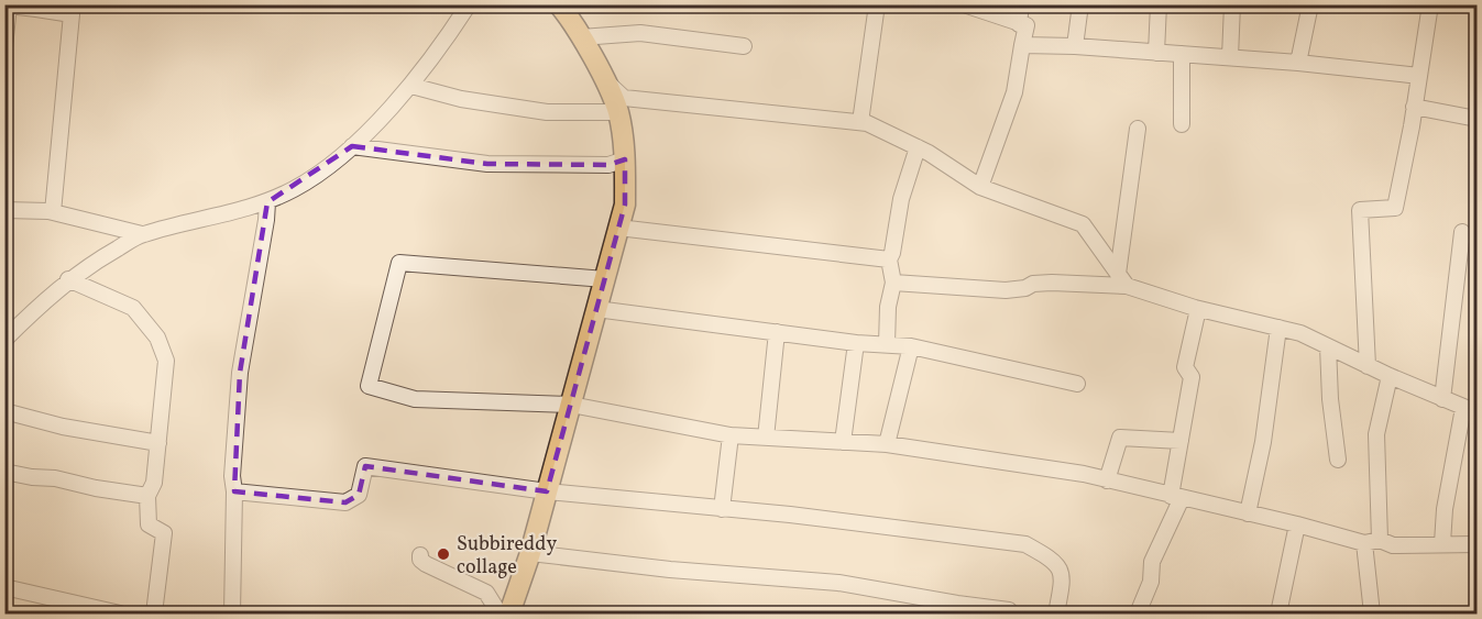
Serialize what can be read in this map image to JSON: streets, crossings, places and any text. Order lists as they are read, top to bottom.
{
  "places": ["Subbireddy collage"]
}
